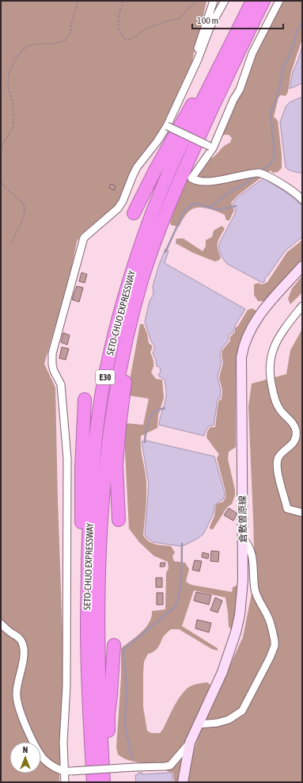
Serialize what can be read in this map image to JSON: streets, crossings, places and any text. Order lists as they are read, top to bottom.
{
  "streets": {
    "highway": ["SETO-CHUO EXPRESSWAY", "E30"],
    "street": ["倉敷曽原線"]
  },
  "scale_bar": "100 m",
  "north": "top"
}
